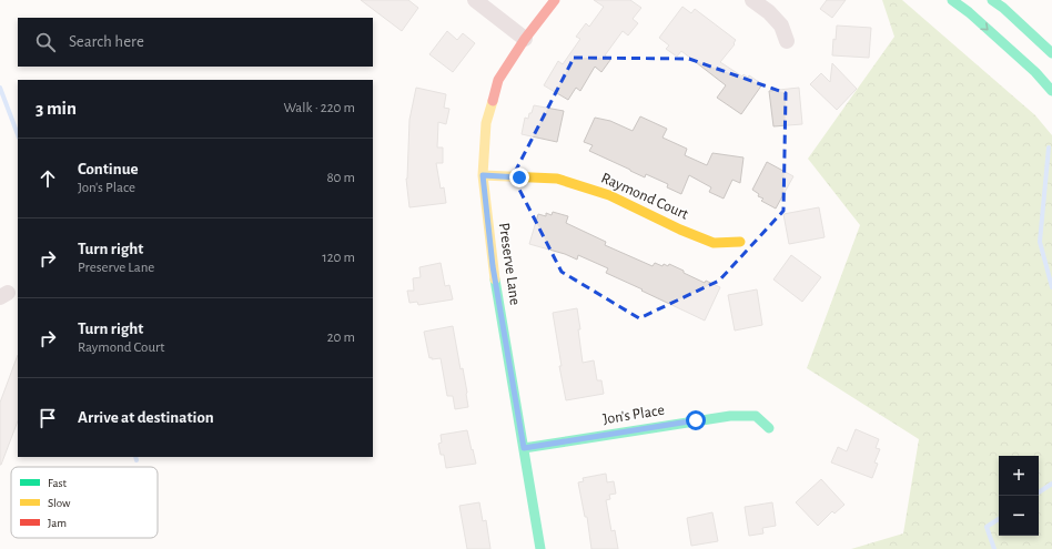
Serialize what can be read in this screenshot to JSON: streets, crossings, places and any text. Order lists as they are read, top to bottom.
{
  "streets": {
    "street": ["Raymond Court", "Preserve Lane", "Jon's Place"]
  },
  "crossings": [
    ["Raymond Court", "Preserve Lane"],
    ["Preserve Lane", "Jon's Place"]
  ],
  "legend": ["Fast", "Slow", "Jam"],
  "page": {
    "search": "Search here",
    "heading": ["3 min", "Walk · 220 m"],
    "list": [
      ["Continue", "Jon's Place", "80 m"],
      ["Turn right", "Preserve Lane", "120 m"],
      ["Turn right", "Raymond Court", "20 m"],
      "Arrive at destination"
    ],
    "map_buttons": ["+", "−"]
  }
}
